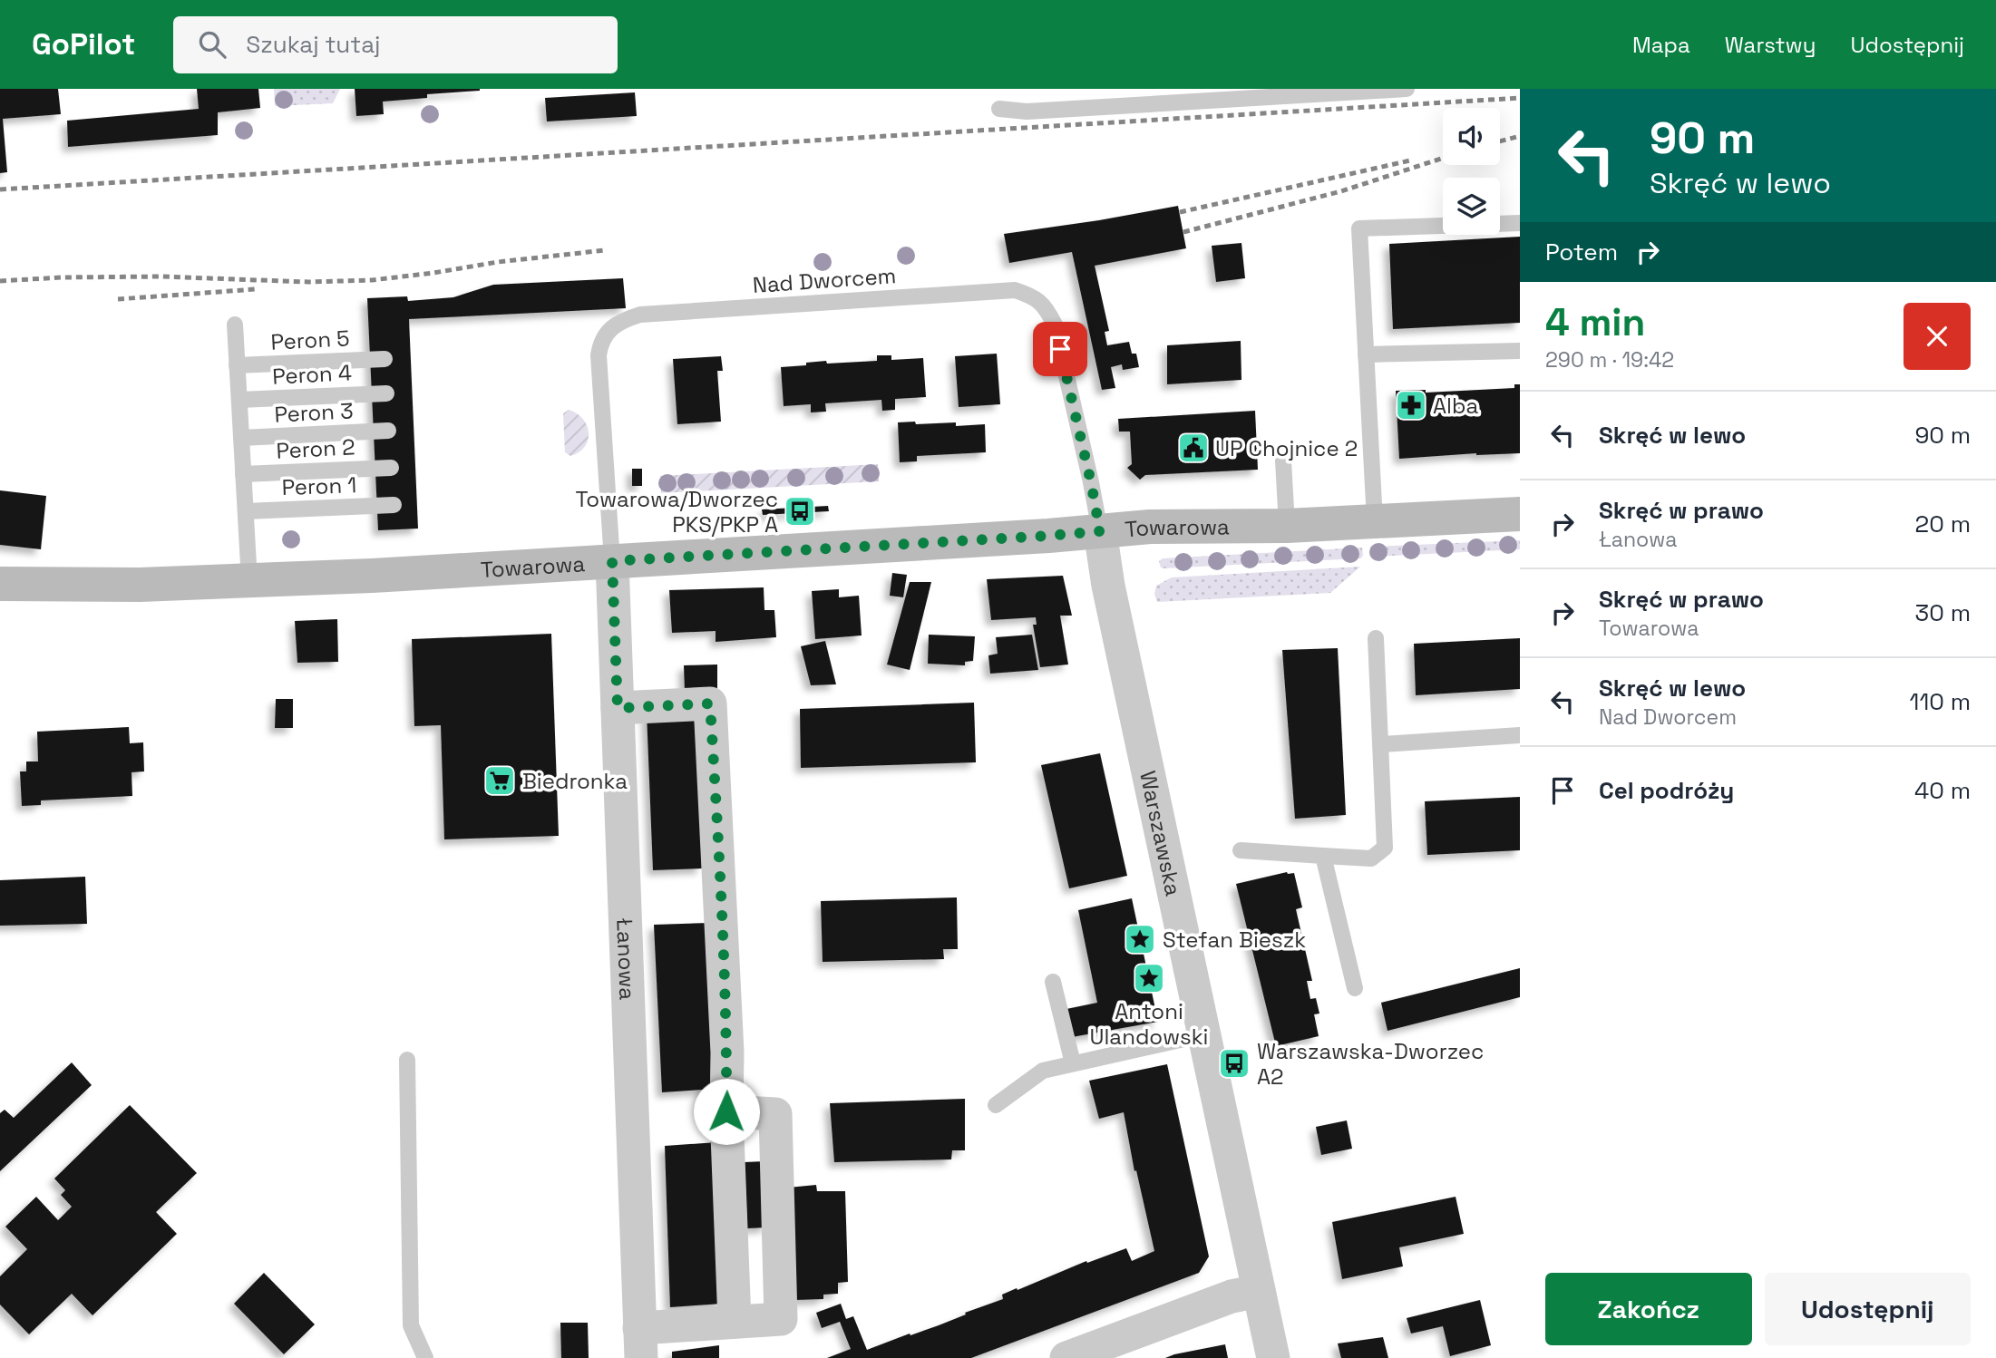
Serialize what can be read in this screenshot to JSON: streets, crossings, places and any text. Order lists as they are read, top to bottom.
{
  "streets": {
    "street": ["Towarowa", "Warszawska", "Łanowa"],
    "lane": [
      "Nad Dworcem",
      "Peron 5",
      "Peron 4",
      "Peron 3",
      "Peron 2",
      "Peron 1"
    ]
  },
  "crossings": [
    ["Nad Dworcem", "Towarowa"],
    ["Nad Dworcem", "Warszawska"],
    ["Nad Dworcem", "Łanowa"],
    ["Towarowa", "Warszawska"],
    ["Towarowa", "Łanowa"]
  ],
  "places": {
    "pharmacy": ["Alba"],
    "public building": ["UP Chojnice 2"],
    "bus stop": ["Towarowa/Dworzec PKS/PKP A", "Warszawska-Dworzec A2"],
    "supermarket": ["Biedronka"],
    "place": ["Stefan Bieszk", "Antoni Ulandowski"]
  },
  "page": {
    "header": "GoPilot",
    "search": "Szukaj tutaj",
    "nav": ["Mapa", "Warstwy", "Udostępnij"],
    "turn": ["90 m", "Skręć w lewo"],
    "then": "Potem",
    "heading": ["4 min", "290 m · 19:42"],
    "list": [
      {
        "name": "Skręć w lewo",
        "value": "90 m"
      },
      {
        "name": "Skręć w prawo",
        "note": "Łanowa",
        "value": "20 m"
      },
      {
        "name": "Skręć w prawo",
        "note": "Towarowa",
        "value": "30 m"
      },
      {
        "name": "Skręć w lewo",
        "note": "Nad Dworcem",
        "value": "110 m"
      },
      {
        "name": "Cel podróży",
        "value": "40 m"
      }
    ],
    "buttons": ["Zakończ", "Udostępnij"]
  }
}
